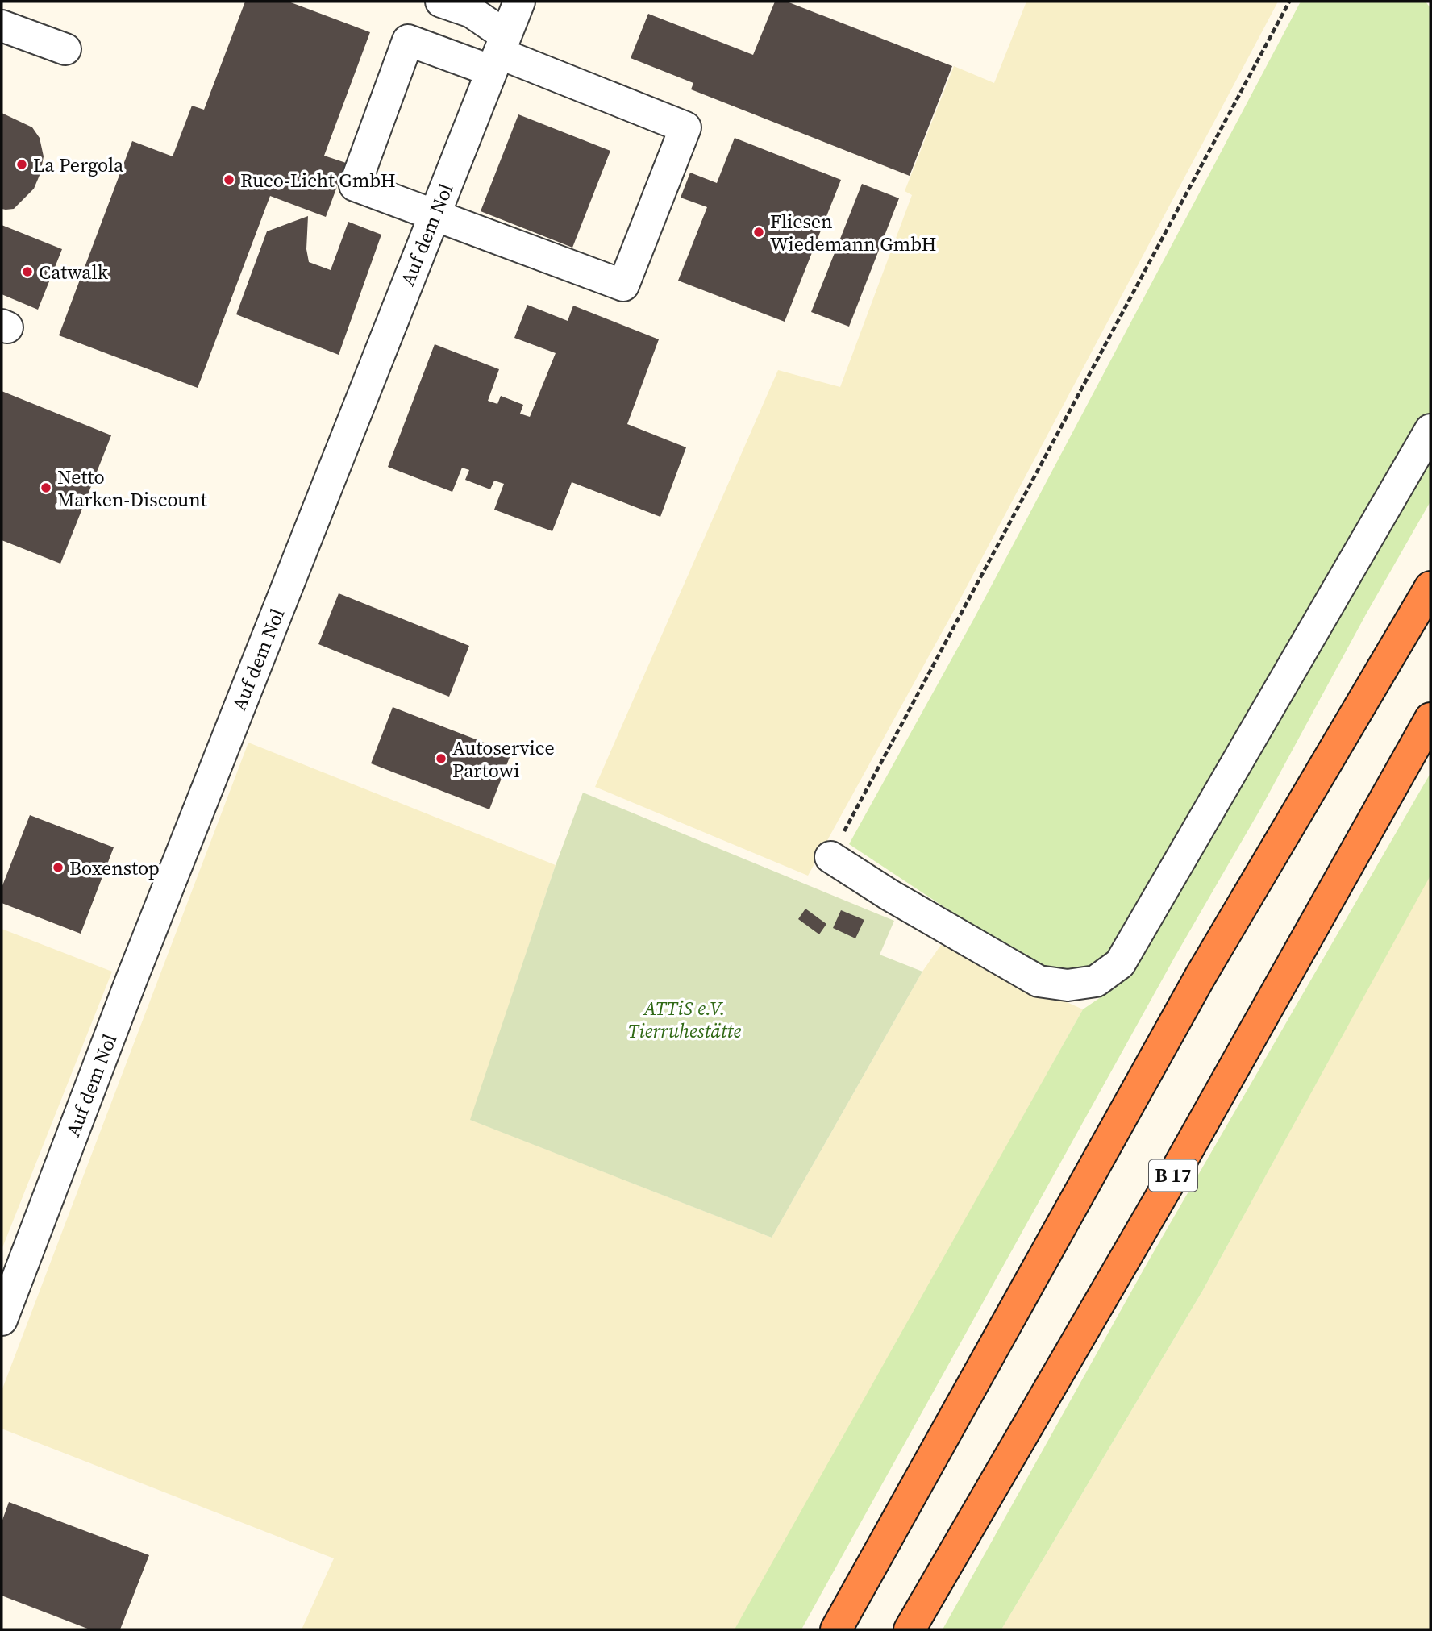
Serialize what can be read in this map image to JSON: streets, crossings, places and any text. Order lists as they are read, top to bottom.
{
  "streets": {
    "highway": ["B 17"],
    "street": ["Auf dem Nol"]
  },
  "parks": ["ATTiS e.V. Tierruhestätte"],
  "places": [
    "La Pergola",
    "Ruco-Licht GmbH",
    "Fliesen Wiedemann GmbH",
    "Catwalk",
    "Netto Marken-Discount",
    "Autoservice Partowi",
    "Boxenstop"
  ]
}
